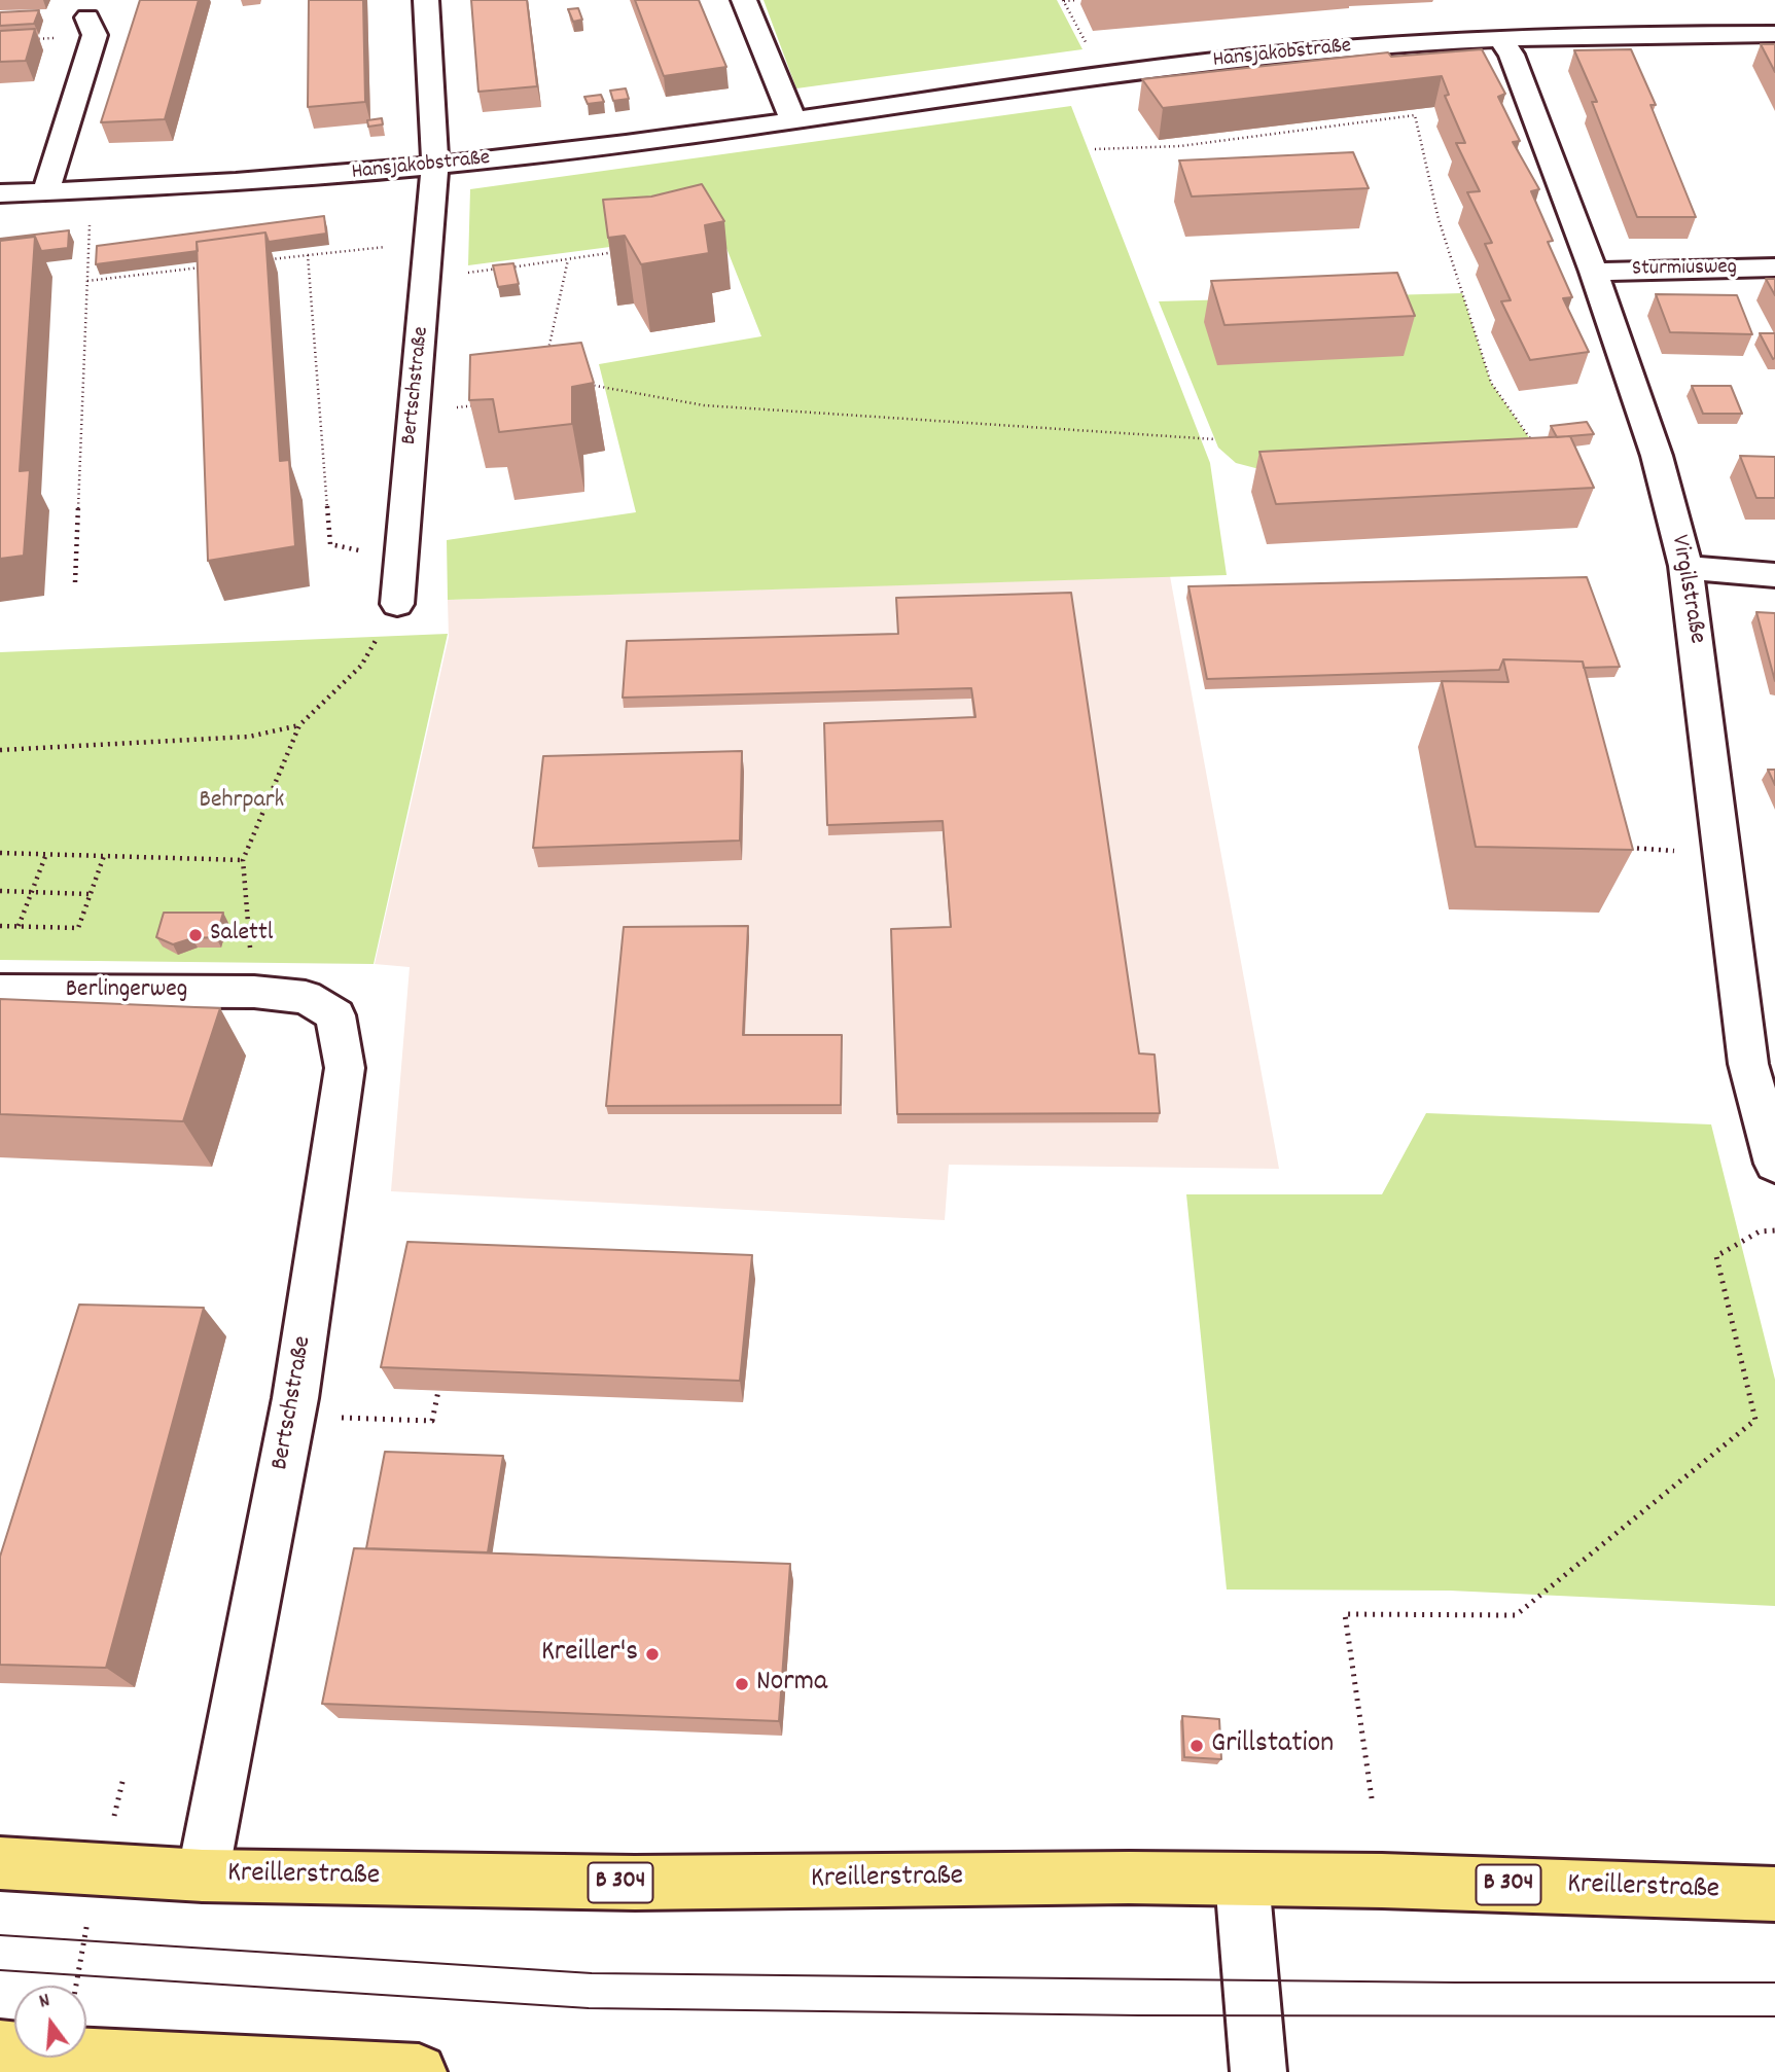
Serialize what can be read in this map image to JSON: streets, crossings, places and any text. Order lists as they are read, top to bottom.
{
  "streets": {
    "main road": ["Kreillerstraße", "B 304"],
    "street": [
      "Hansjakobstraße",
      "Sturmiusweg",
      "Bertschstraße",
      "Virgilstraße",
      "Berlingerweg"
    ]
  },
  "crossings": [
    ["Hansjakobstraße", "Bertschstraße"],
    ["Hansjakobstraße", "Virgilstraße"],
    ["Sturmiusweg", "Virgilstraße"],
    ["Bertschstraße", "Berlingerweg"],
    ["Bertschstraße", "Kreillerstraße"]
  ],
  "parks": ["Behrpark"],
  "places": [
    "Salettl",
    "Kreiller's",
    "Norma",
    "Grillstation"
  ],
  "north": "top"
}
